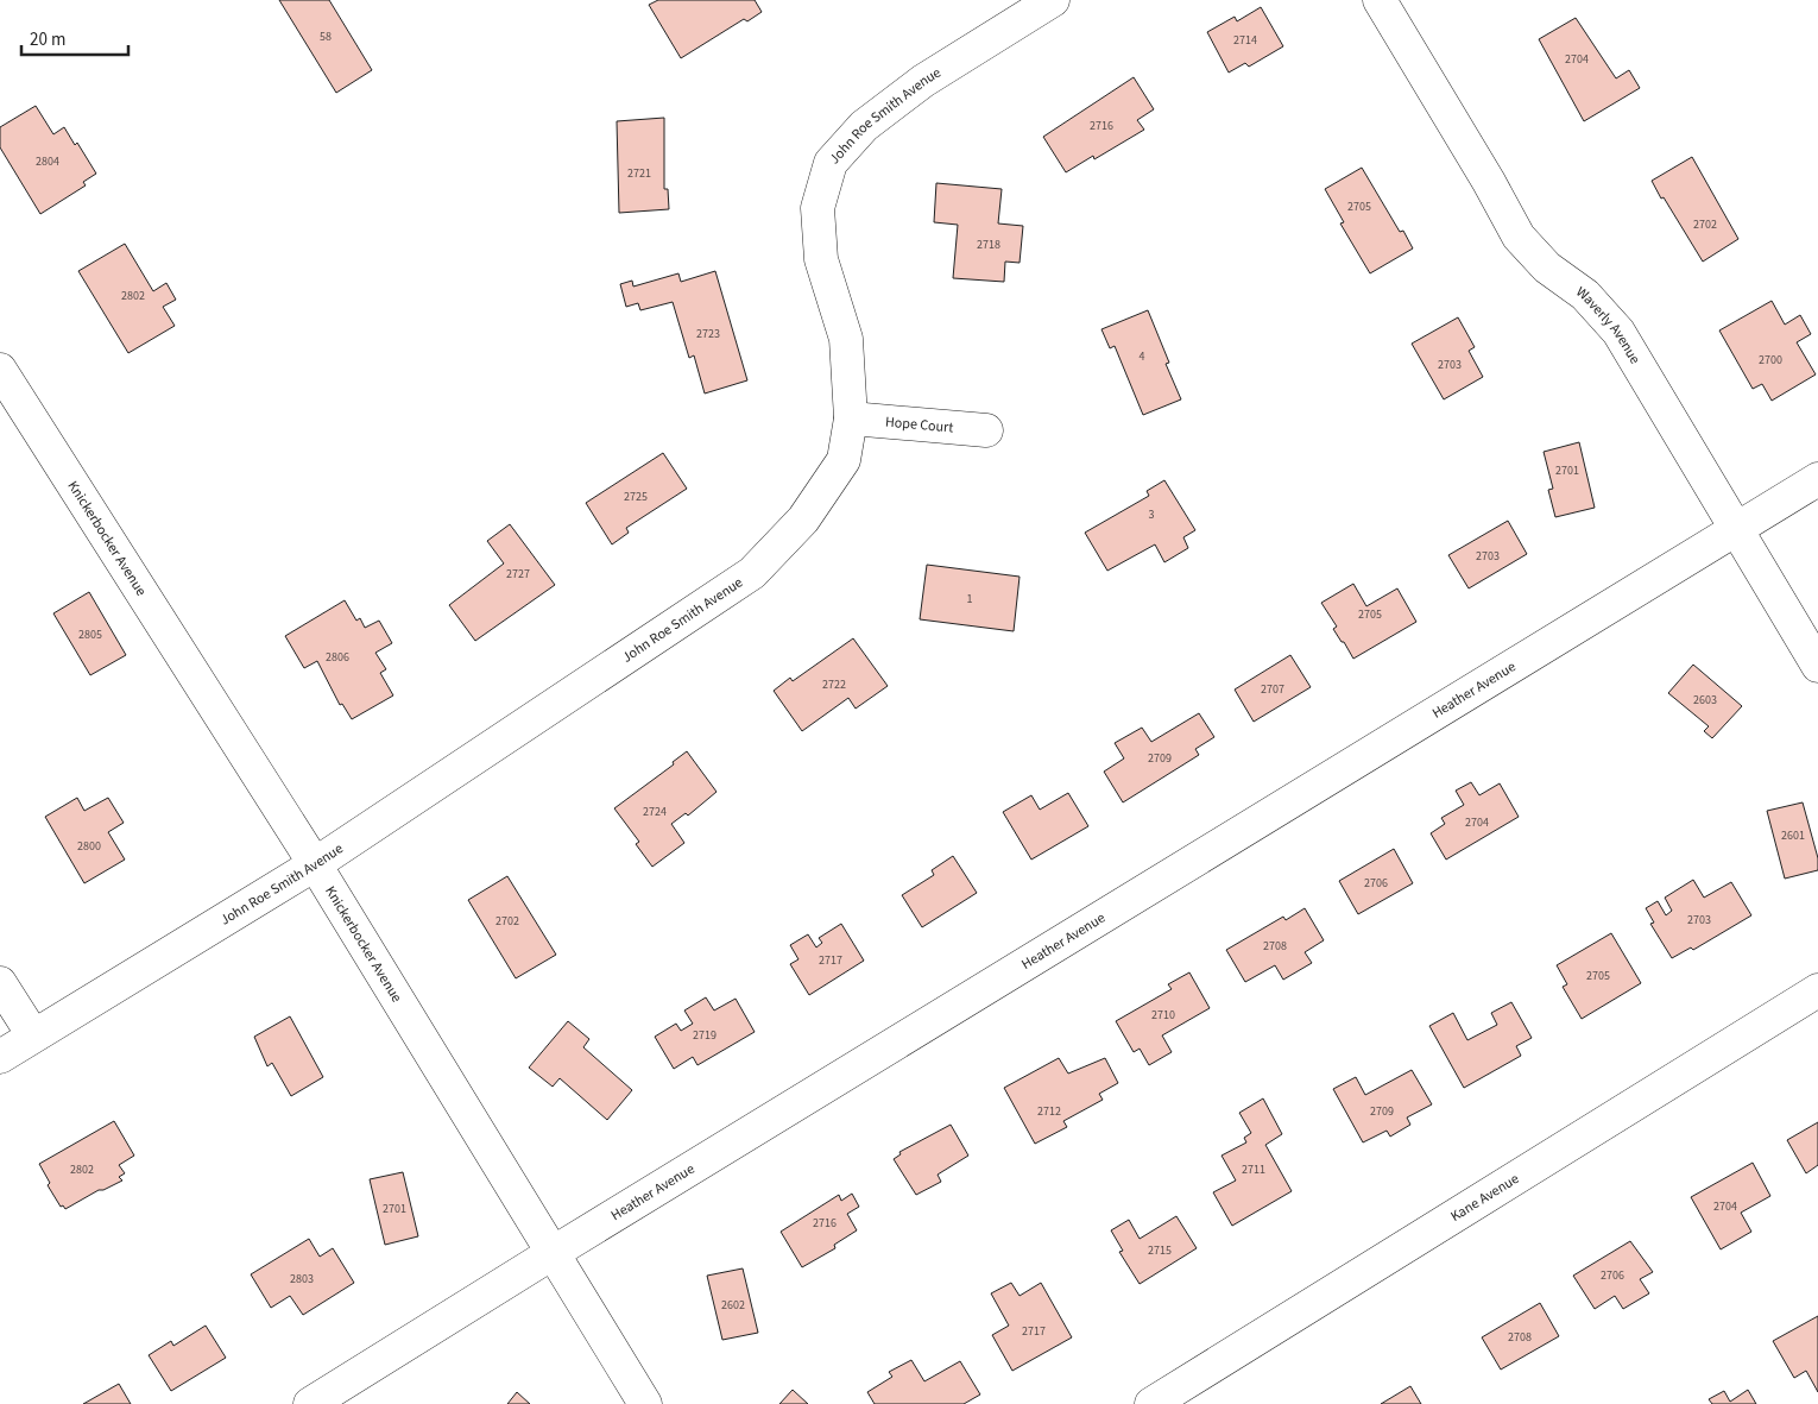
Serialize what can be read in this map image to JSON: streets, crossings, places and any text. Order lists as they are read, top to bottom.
{
  "streets": {
    "street": [
      "John Roe Smith Avenue",
      "Waverly Avenue",
      "Hope Court",
      "Knickerbocker Avenue",
      "Heather Avenue",
      "Kane Avenue"
    ]
  },
  "crossings": [
    ["John Roe Smith Avenue", "Hope Court"],
    ["John Roe Smith Avenue", "Knickerbocker Avenue"],
    ["Waverly Avenue", "Heather Avenue"],
    ["Knickerbocker Avenue", "Heather Avenue"]
  ],
  "house_numbers": [
    "58",
    "2714",
    "2704",
    "2716",
    "2804",
    "2721",
    "2705",
    "2702",
    "2718",
    "2802",
    "2723",
    "4",
    "2700",
    "2703",
    "2701",
    "2725",
    "3",
    "2703",
    "2727",
    "1",
    "2705",
    "2805",
    "2806",
    "2722",
    "2707",
    "2603",
    "2709",
    "2724",
    "2704",
    "2601",
    "2800",
    "2706",
    "2703",
    "2702",
    "2708",
    "2717",
    "2705",
    "2710",
    "2719",
    "2712",
    "2709",
    "2802",
    "2711",
    "2704",
    "2701",
    "2716",
    "2715",
    "2706",
    "2803",
    "2602",
    "2717",
    "2708"
  ],
  "scale_bar": "20 m"
}
